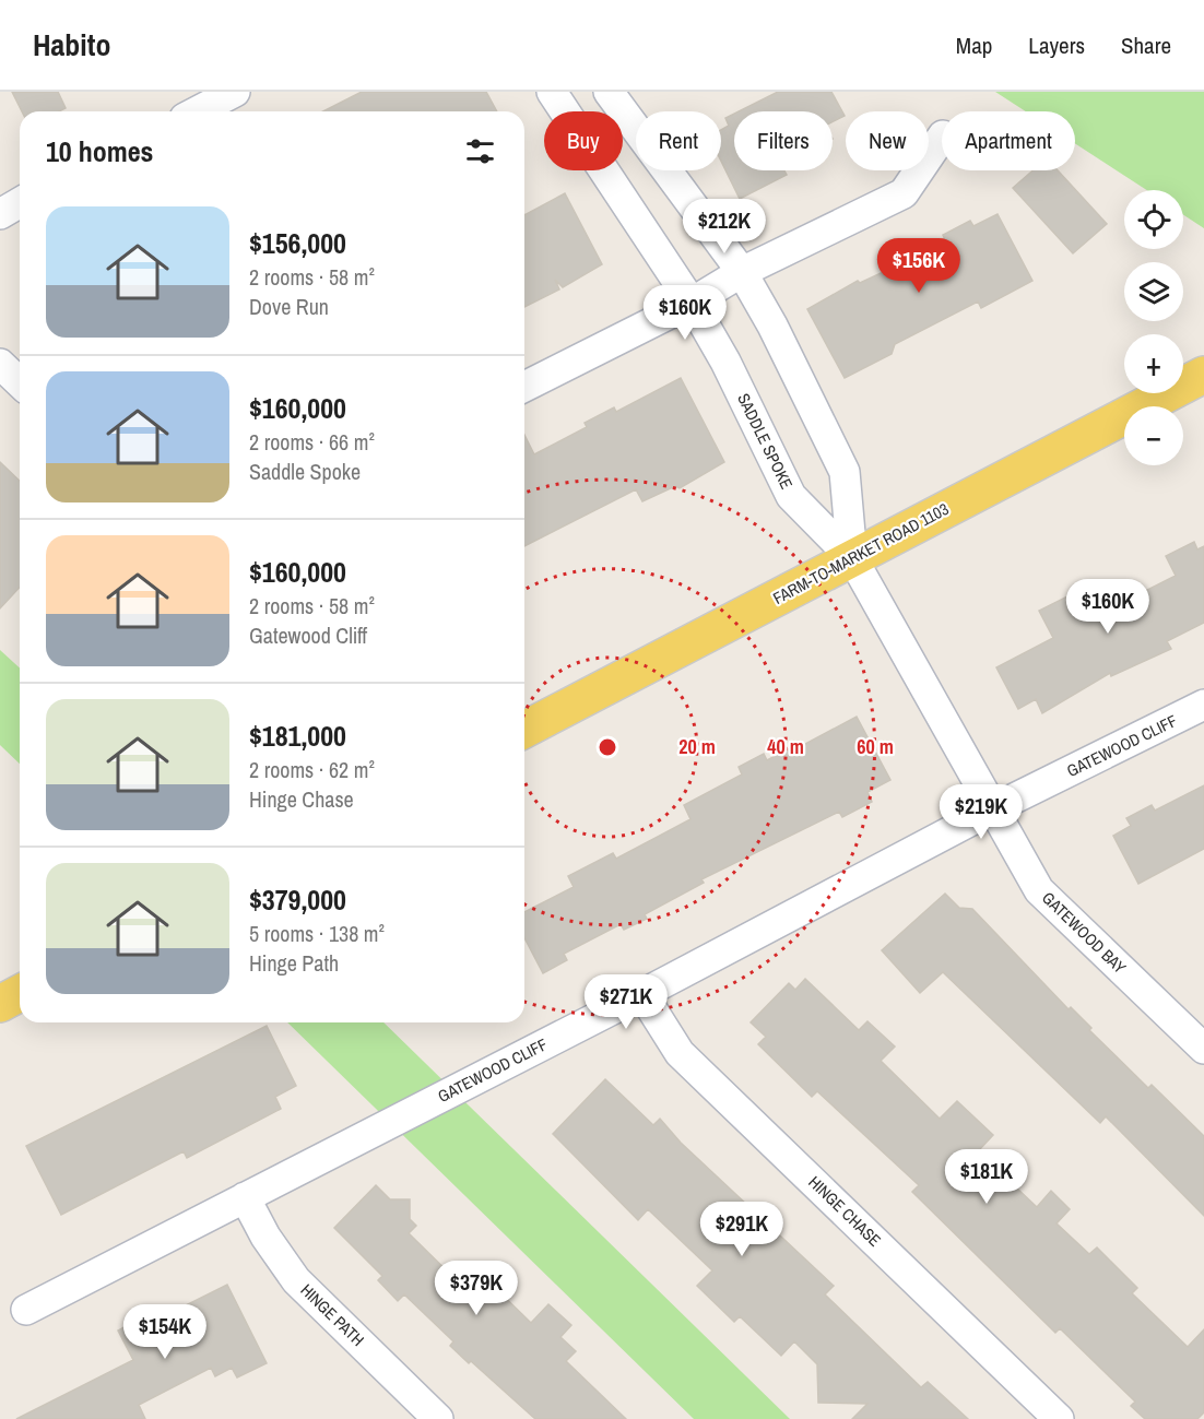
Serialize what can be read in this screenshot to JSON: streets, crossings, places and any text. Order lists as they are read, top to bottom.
{
  "streets": {
    "main road": ["FARM-TO-MARKET ROAD 1103"],
    "street": [
      "SADDLE SPOKE",
      "GATEWOOD CLIFF",
      "GATEWOOD BAY",
      "HINGE CHASE",
      "HINGE PATH"
    ]
  },
  "crossings": [
    ["SADDLE SPOKE", "FARM-TO-MARKET ROAD 1103"],
    ["SADDLE SPOKE", "GATEWOOD BAY"],
    ["FARM-TO-MARKET ROAD 1103", "GATEWOOD BAY"],
    ["GATEWOOD CLIFF", "GATEWOOD BAY"],
    ["GATEWOOD CLIFF", "HINGE CHASE"],
    ["GATEWOOD CLIFF", "HINGE PATH"]
  ],
  "page": {
    "header": "Habito",
    "nav": ["Map", "Layers", "Share"],
    "chip": [
      "Buy",
      "Rent",
      "Filters",
      "New",
      "Apartment"
    ],
    "heading": "10 homes",
    "map_buttons": ["+", "−"],
    "list": [
      {
        "name": "$156,000",
        "note": "2 rooms · 58 m² · Dove Run"
      },
      {
        "name": "$160,000",
        "note": "2 rooms · 66 m² · Saddle Spoke"
      },
      {
        "name": "$160,000",
        "note": "2 rooms · 58 m² · Gatewood Cliff"
      },
      {
        "name": "$181,000",
        "note": "2 rooms · 62 m² · Hinge Chase"
      },
      {
        "name": "$379,000",
        "note": "5 rooms · 138 m² · Hinge Path"
      }
    ],
    "price": [
      "$212K",
      "$156K",
      "$160K",
      "$160K",
      "$219K",
      "$271K",
      "$181K",
      "$291K",
      "$379K",
      "$154K"
    ]
  },
  "rings": ["20 m", "40 m", "60 m"]
}
